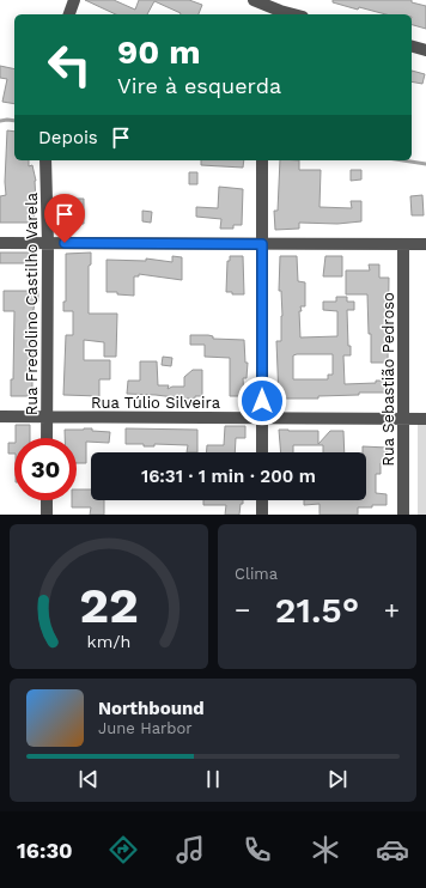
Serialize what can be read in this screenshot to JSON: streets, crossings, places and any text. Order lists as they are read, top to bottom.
{
  "streets": {
    "street": ["Rua Fredolino Castilho Varela", "Rua Sebastião Pedroso", "Rua Túlio Silveira"]
  },
  "crossings": [
    ["Rua Fredolino Castilho Varela", "Rua Túlio Silveira"],
    ["Rua Sebastião Pedroso", "Rua Túlio Silveira"]
  ],
  "page": {
    "turn": ["90 m", "Vire à esquerda"],
    "then": "Depois",
    "limit": "30",
    "trip": "16:31 · 1 min · 200 m",
    "tile": "Clima",
    "heat": ["−", "21.5°", "+"],
    "song": ["Northbound", "June Harbor"],
    "tabs": "16:30",
    "gauge": ["22", "km/h"]
  }
}
